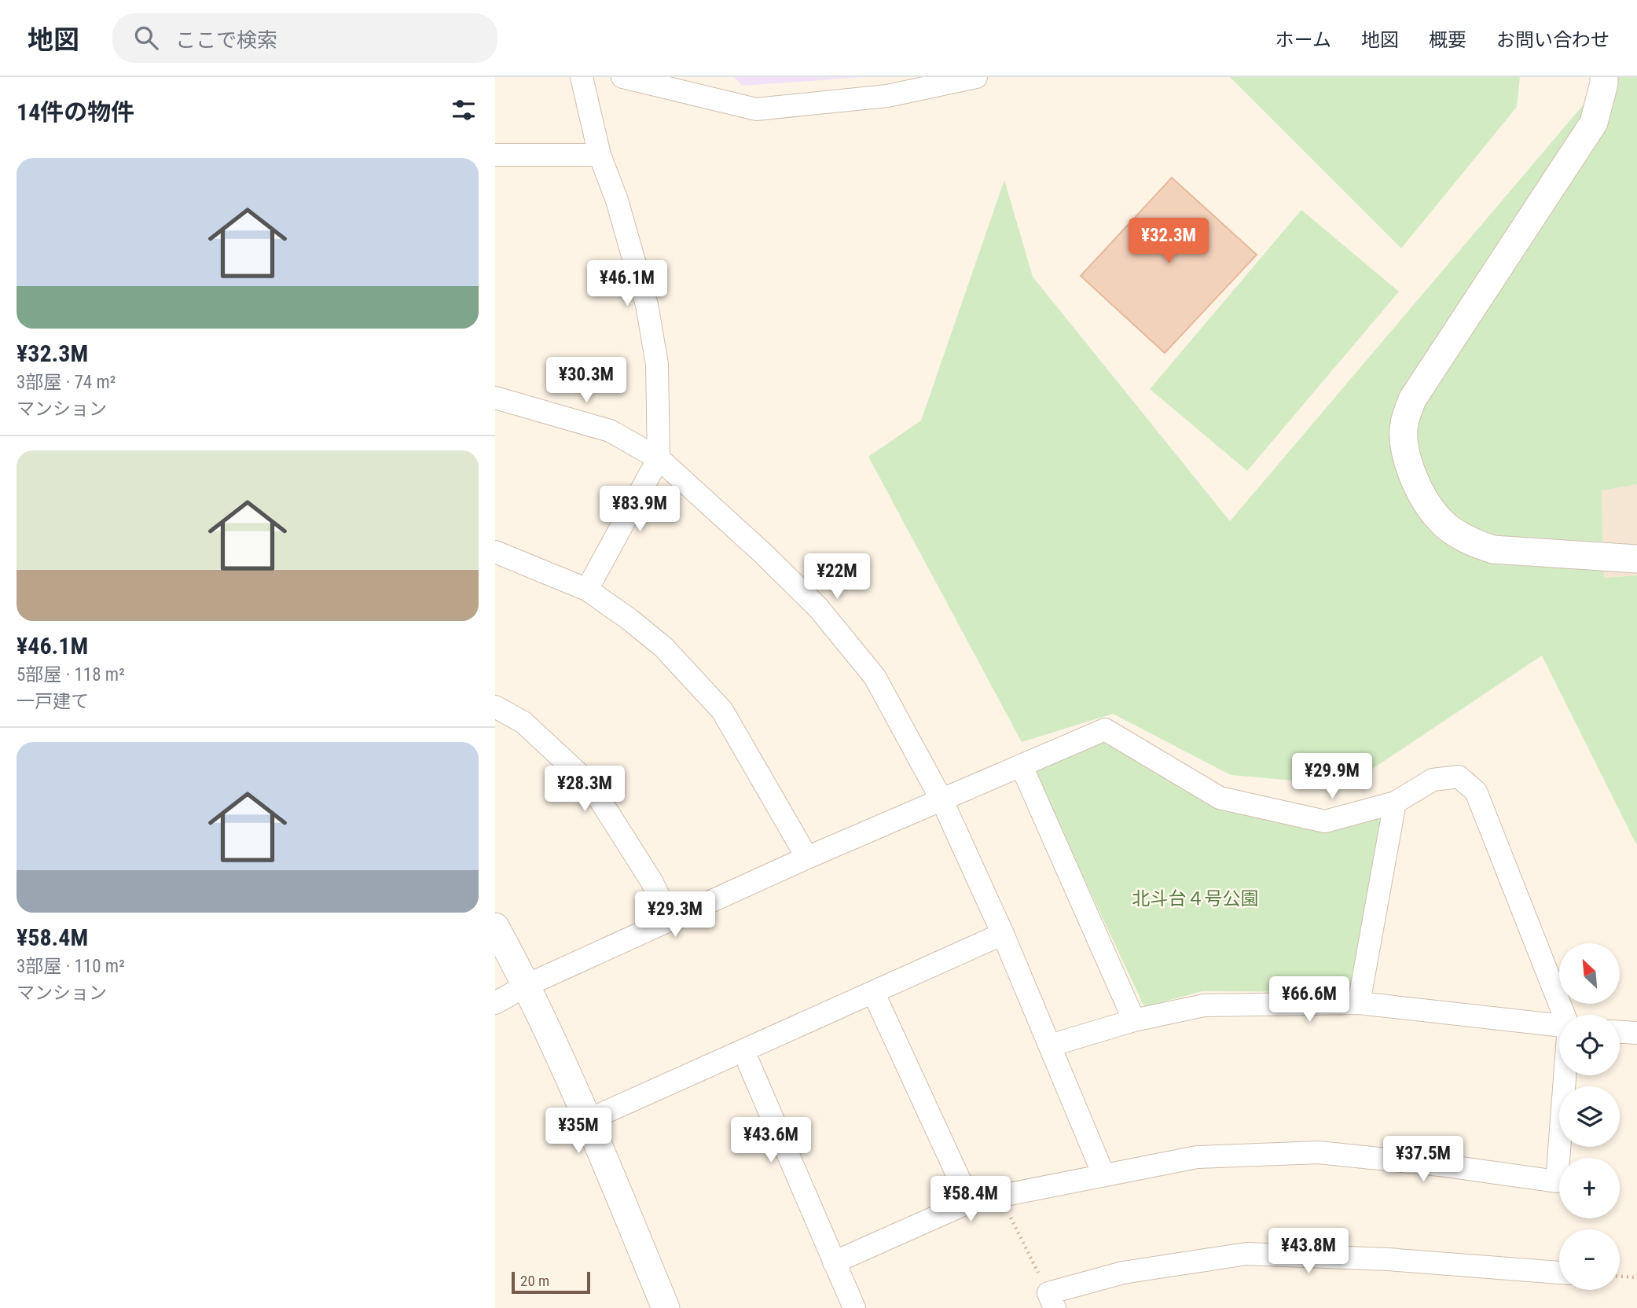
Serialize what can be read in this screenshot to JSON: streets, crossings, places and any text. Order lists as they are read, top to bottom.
{
  "parks": ["北斗台４号公園"],
  "scale_bar": "20 m",
  "north": "top left",
  "page": {
    "header": "地図",
    "search": "ここで検索",
    "nav": [
      "ホーム",
      "地図",
      "概要",
      "お問い合わせ"
    ],
    "heading": "14件の物件",
    "list": [
      {
        "name": "¥32.3M",
        "note": "3部屋 · 74 m² · マンション"
      },
      {
        "name": "¥46.1M",
        "note": "5部屋 · 118 m² · 一戸建て"
      },
      {
        "name": "¥58.4M",
        "note": "3部屋 · 110 m² · マンション"
      }
    ],
    "price": [
      "¥32.3M",
      "¥46.1M",
      "¥30.3M",
      "¥83.9M",
      "¥22M",
      "¥29.9M",
      "¥28.3M",
      "¥29.3M",
      "¥66.6M",
      "¥35M",
      "¥43.6M",
      "¥37.5M",
      "¥58.4M",
      "¥43.8M"
    ],
    "map_buttons": ["+", "−"],
    "scale": "20 m"
  }
}
